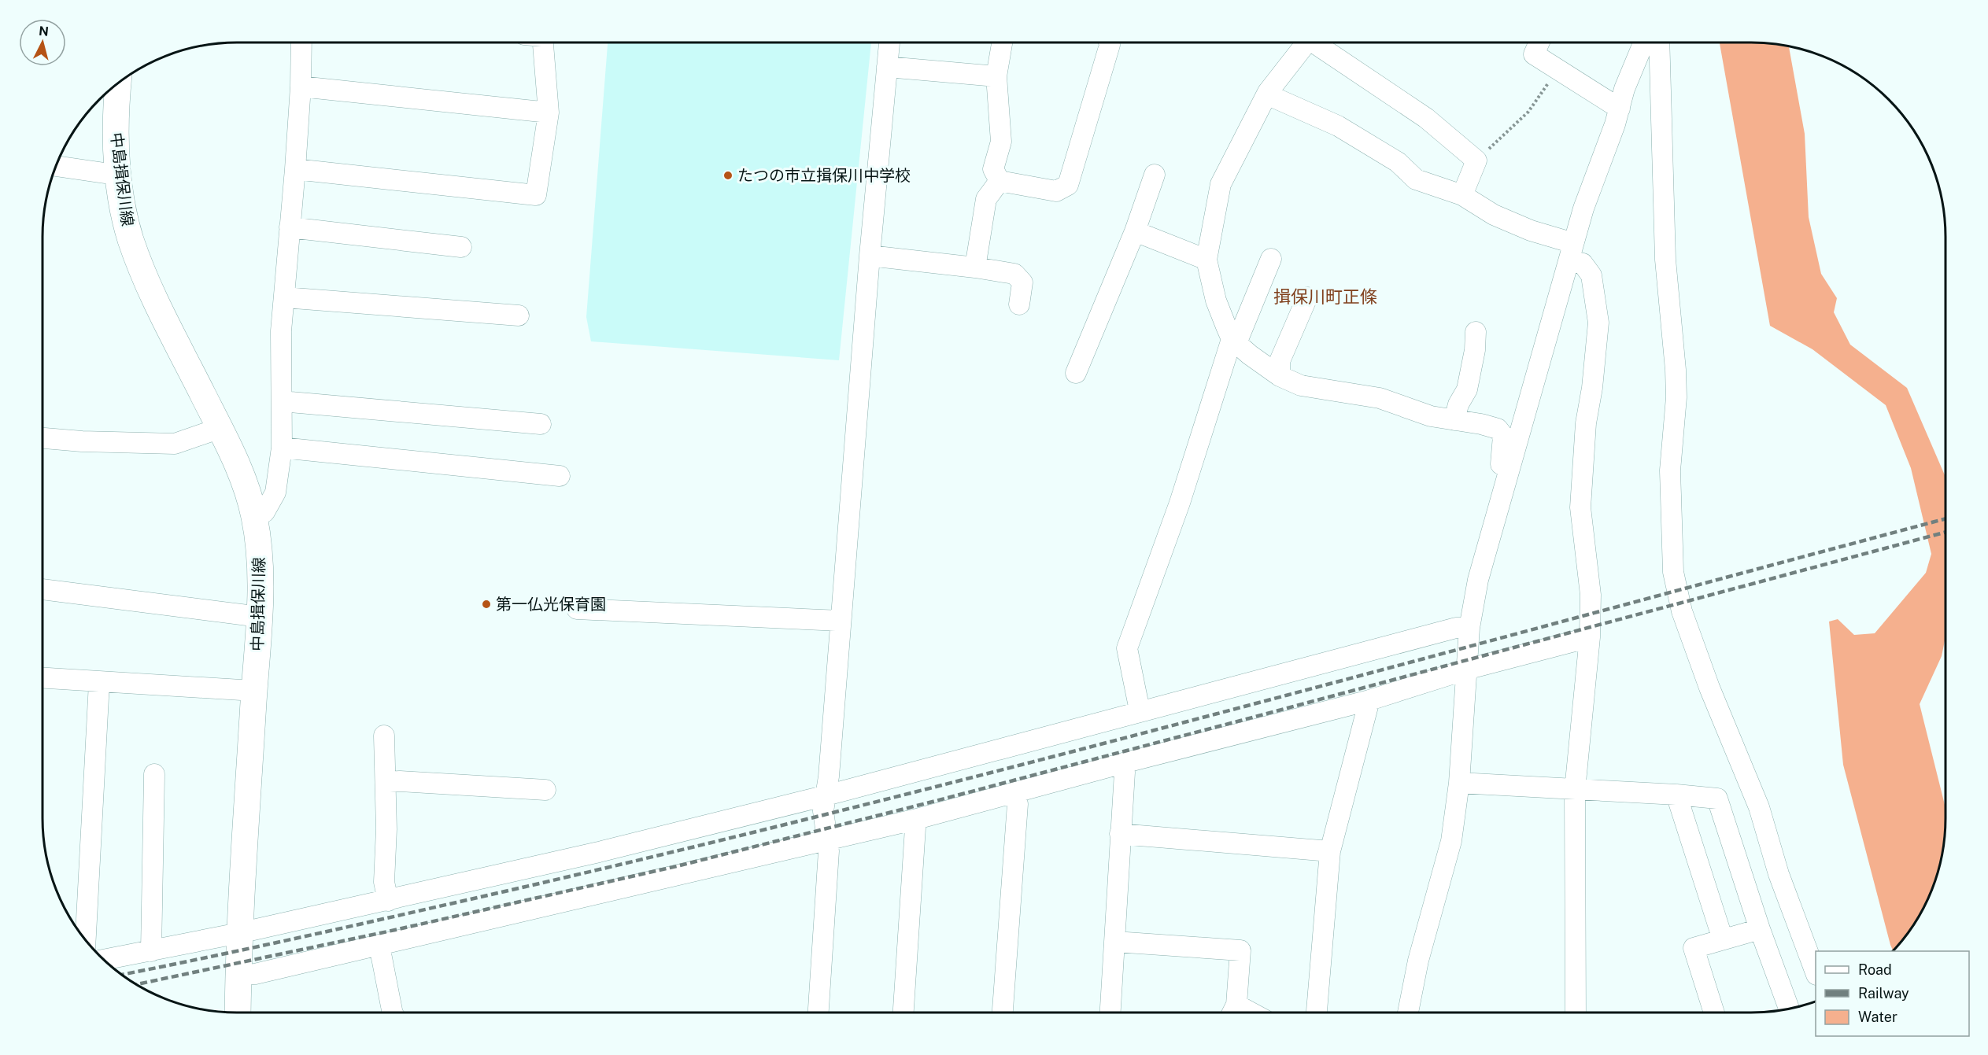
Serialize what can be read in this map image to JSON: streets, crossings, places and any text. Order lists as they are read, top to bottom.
{
  "streets": {
    "main road": ["中島揖保川線"]
  },
  "districts": ["揖保川町正條"],
  "places": ["たつの市立揖保川中学校", "第一仏光保育園"],
  "legend": ["Road", "Railway", "Water"],
  "north": "top"
}
